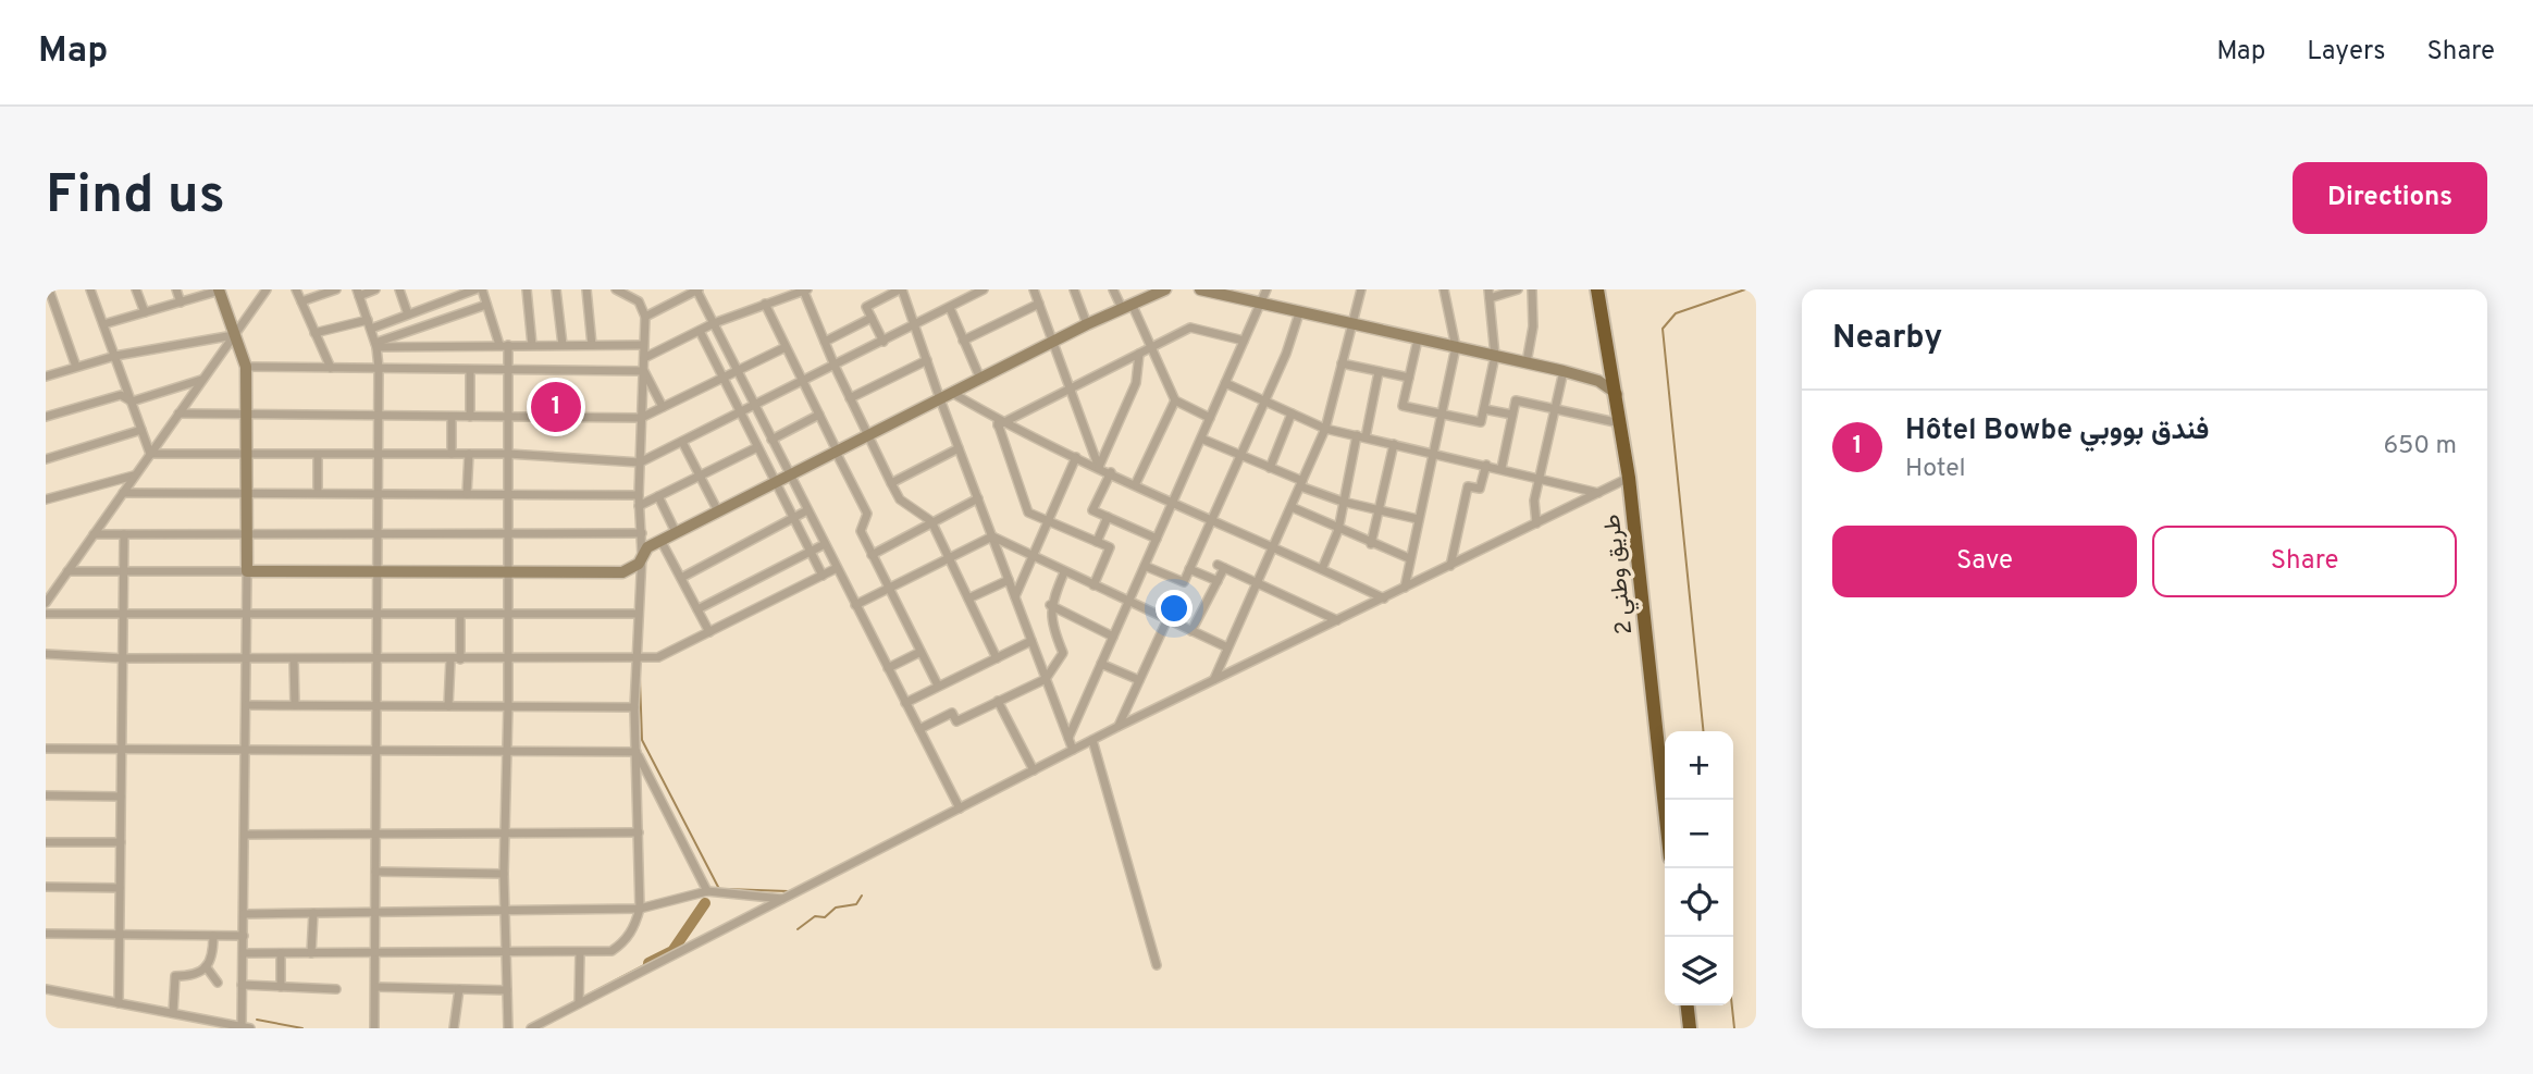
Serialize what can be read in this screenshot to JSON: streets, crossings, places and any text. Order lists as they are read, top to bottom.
{
  "streets": {
    "highway": ["طريق وطني 2"]
  },
  "page": {
    "header": "Map",
    "nav": ["Map", "Layers", "Share"],
    "buttons": [
      "Directions",
      ["Save", "Share"]
    ],
    "title": "Find us",
    "heading": "Nearby",
    "pins": "1",
    "list": [
      {
        "mark": "1",
        "name": "Hôtel Bowbe فندق بووبي",
        "note": "Hotel",
        "value": "650 m"
      }
    ],
    "map_buttons": ["+", "−"]
  }
}
